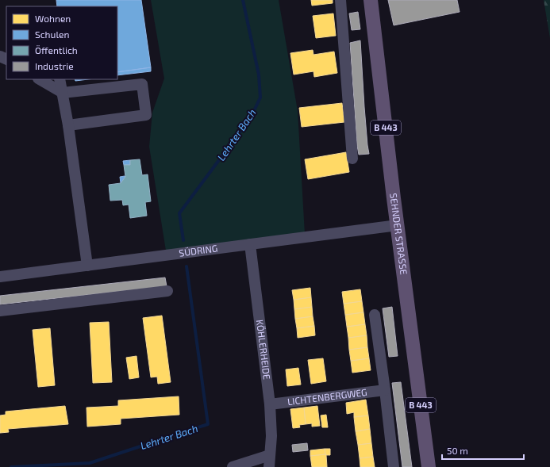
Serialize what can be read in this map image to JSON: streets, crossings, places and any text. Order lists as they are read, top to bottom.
{
  "streets": {
    "main road": ["B 443", "SEHNDER STRASSE"],
    "street": ["SÜDRING", "KÖHLERHEIDE", "LICHTENBERGWEG"]
  },
  "crossings": [
    ["SEHNDER STRASSE", "SÜDRING"],
    ["SÜDRING", "KÖHLERHEIDE"],
    ["KÖHLERHEIDE", "LICHTENBERGWEG"]
  ],
  "water": ["Lehrter Bach"],
  "legend": [
    "Wohnen",
    "Schulen",
    "Öffentlich",
    "Industrie"
  ],
  "scale_bar": "50 m"
}
